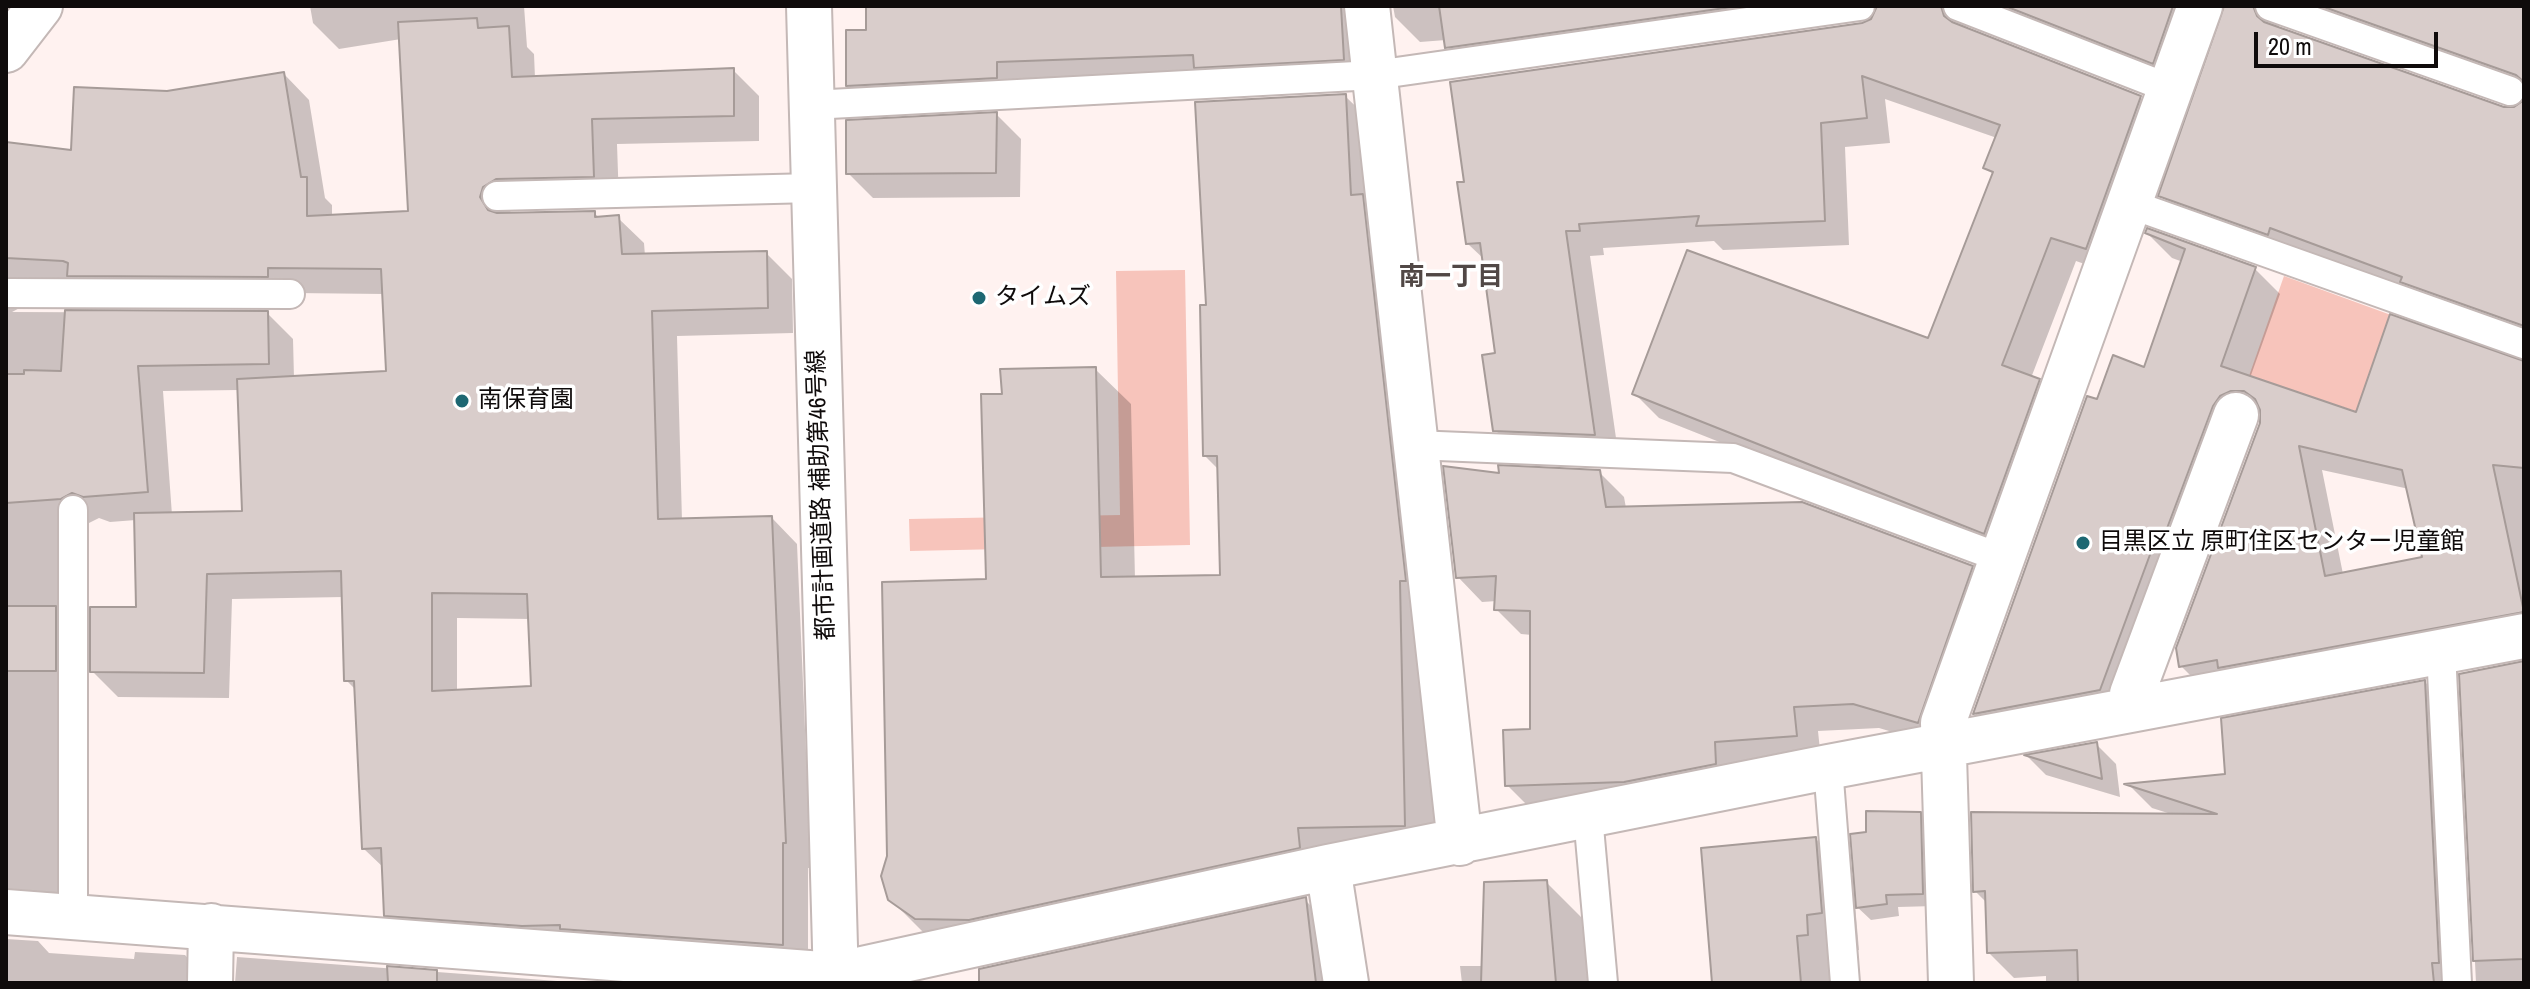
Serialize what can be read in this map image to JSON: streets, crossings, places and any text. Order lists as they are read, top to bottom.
{
  "streets": {
    "street": ["都市計画道路 補助第46号線"]
  },
  "districts": ["南一丁目"],
  "places": ["タイムズ", "南保育園", "目黒区立 原町住区センター児童館"],
  "scale_bar": "20 m"
}
